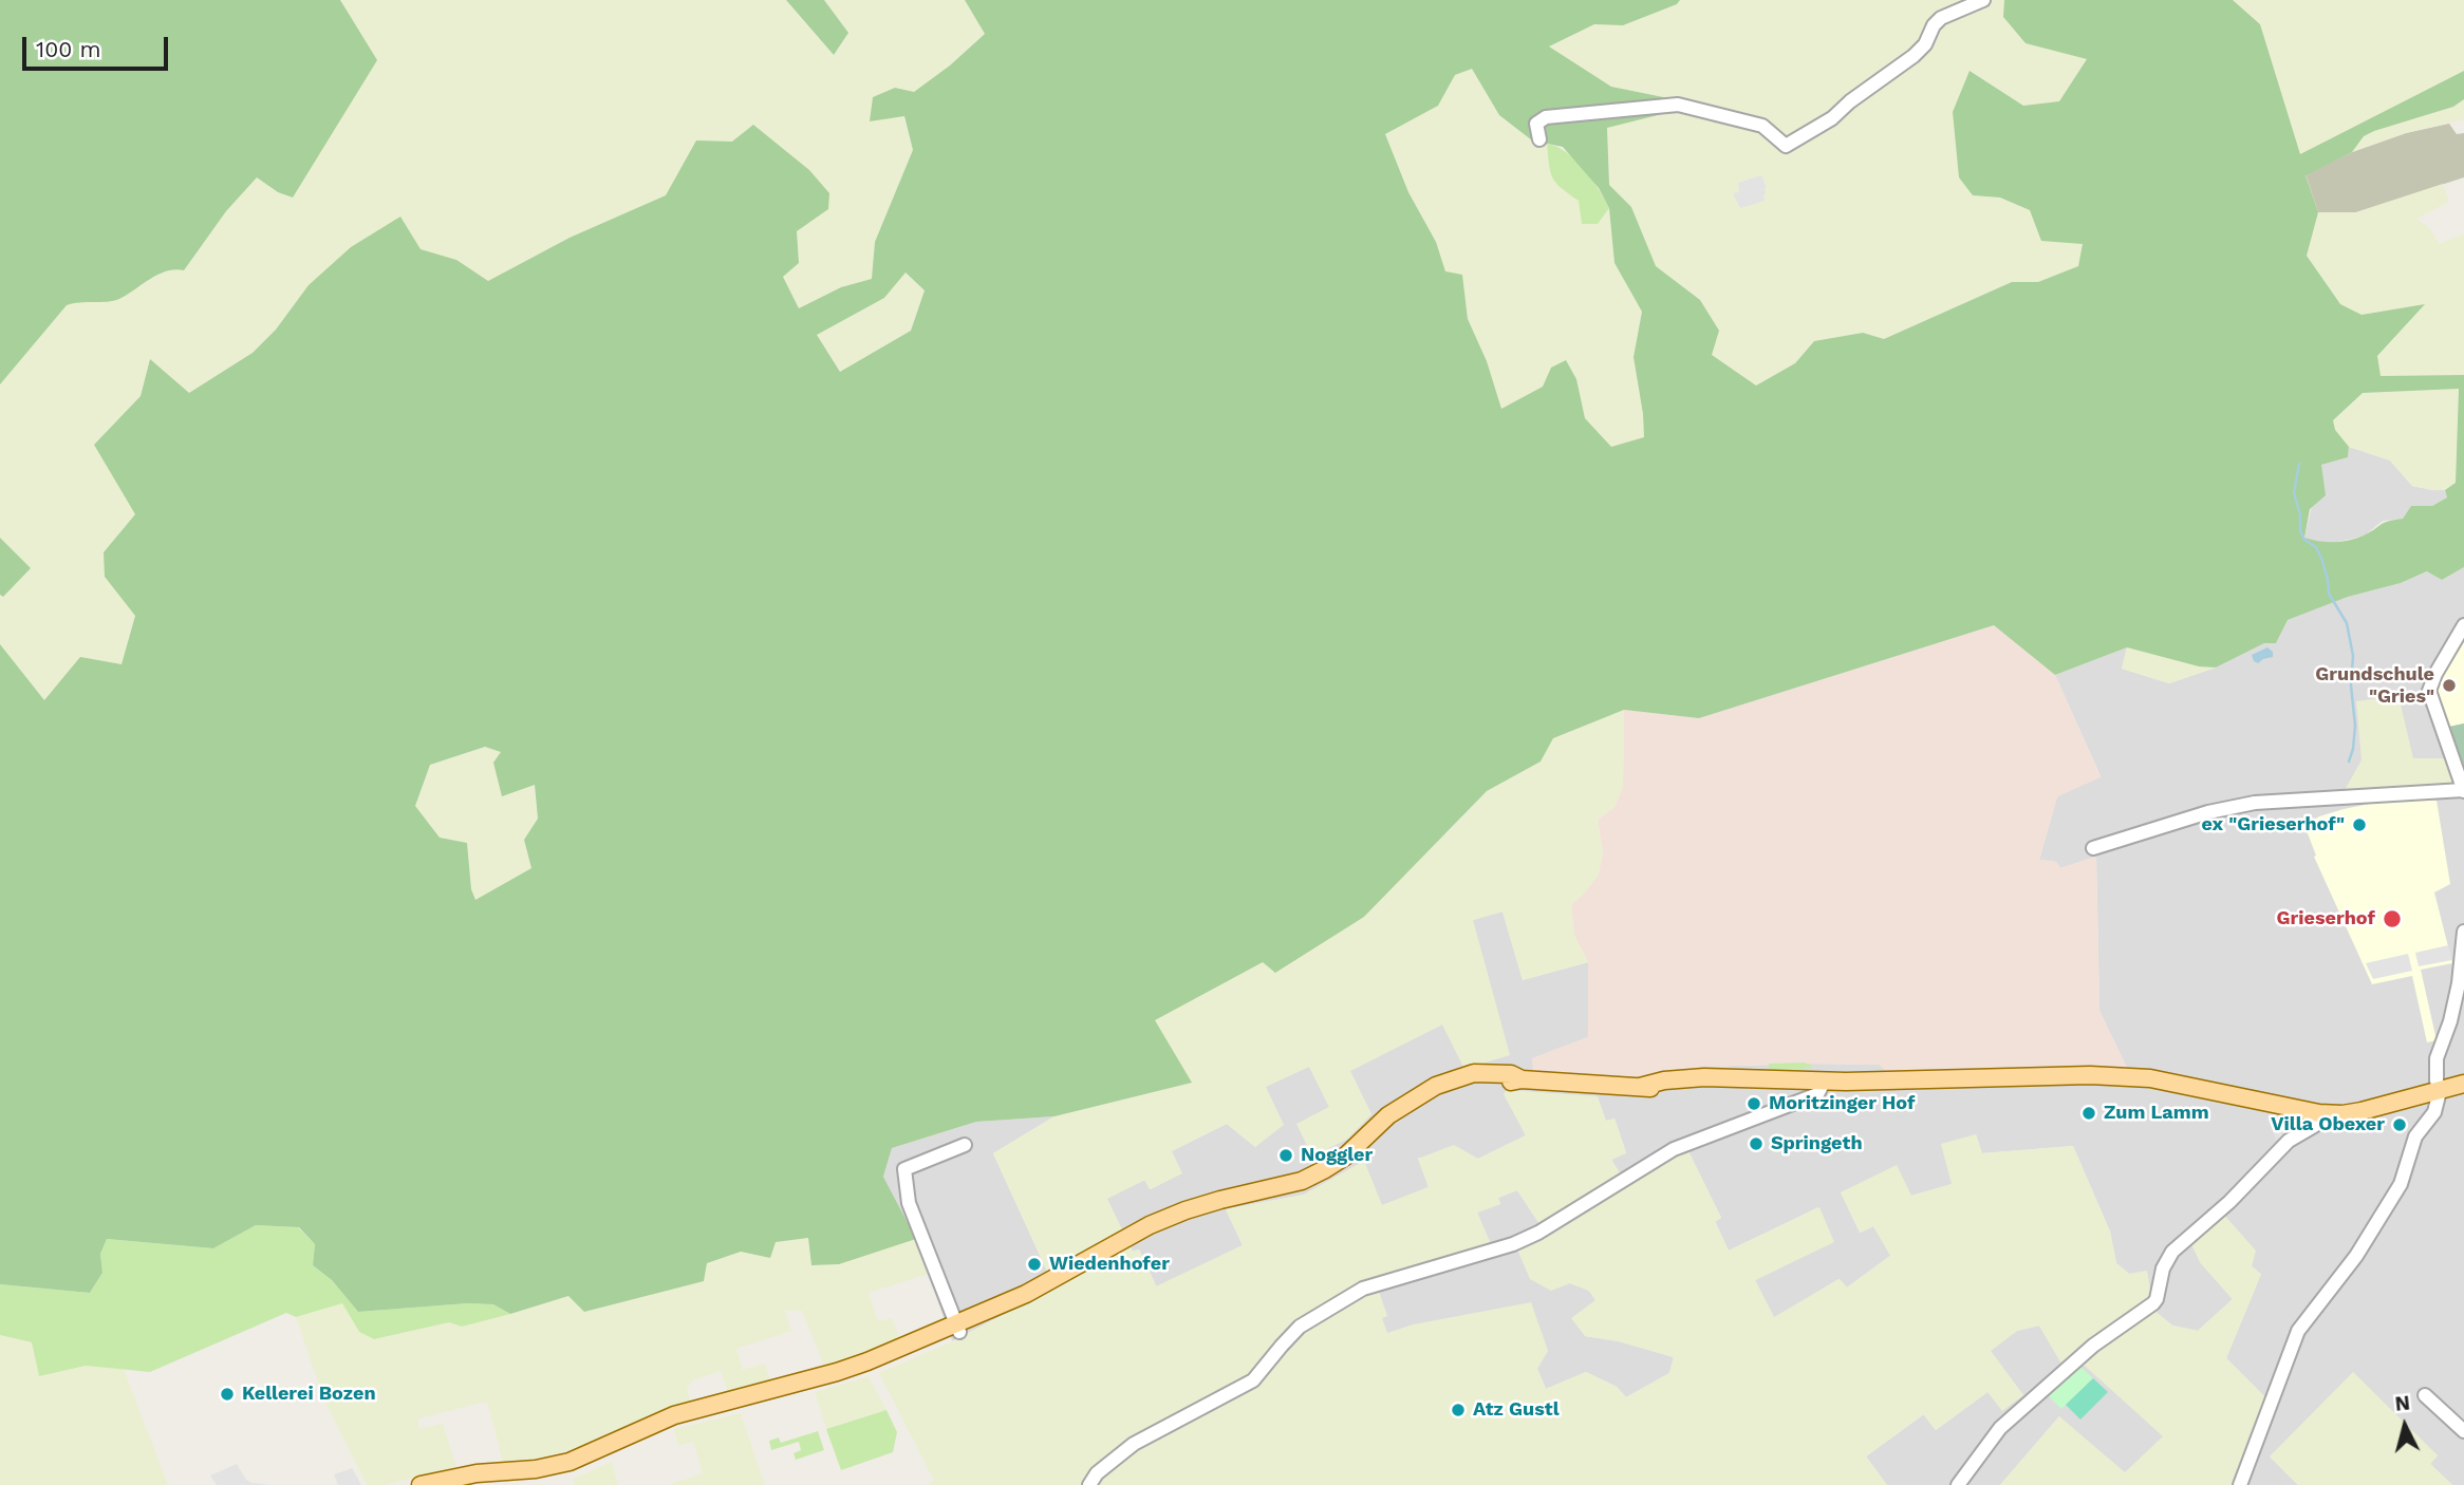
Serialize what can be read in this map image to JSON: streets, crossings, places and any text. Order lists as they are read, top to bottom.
{
  "places": [
    "Grundschule \"Gries\"",
    "ex \"Grieserhof\"",
    "Grieserhof",
    "Moritzinger Hof",
    "Zum Lamm",
    "Villa Obexer",
    "Springeth",
    "Noggler",
    "Wiedenhofer",
    "Kellerei Bozen",
    "Atz Gustl"
  ],
  "scale_bar": "100 m",
  "north": "top"
}
